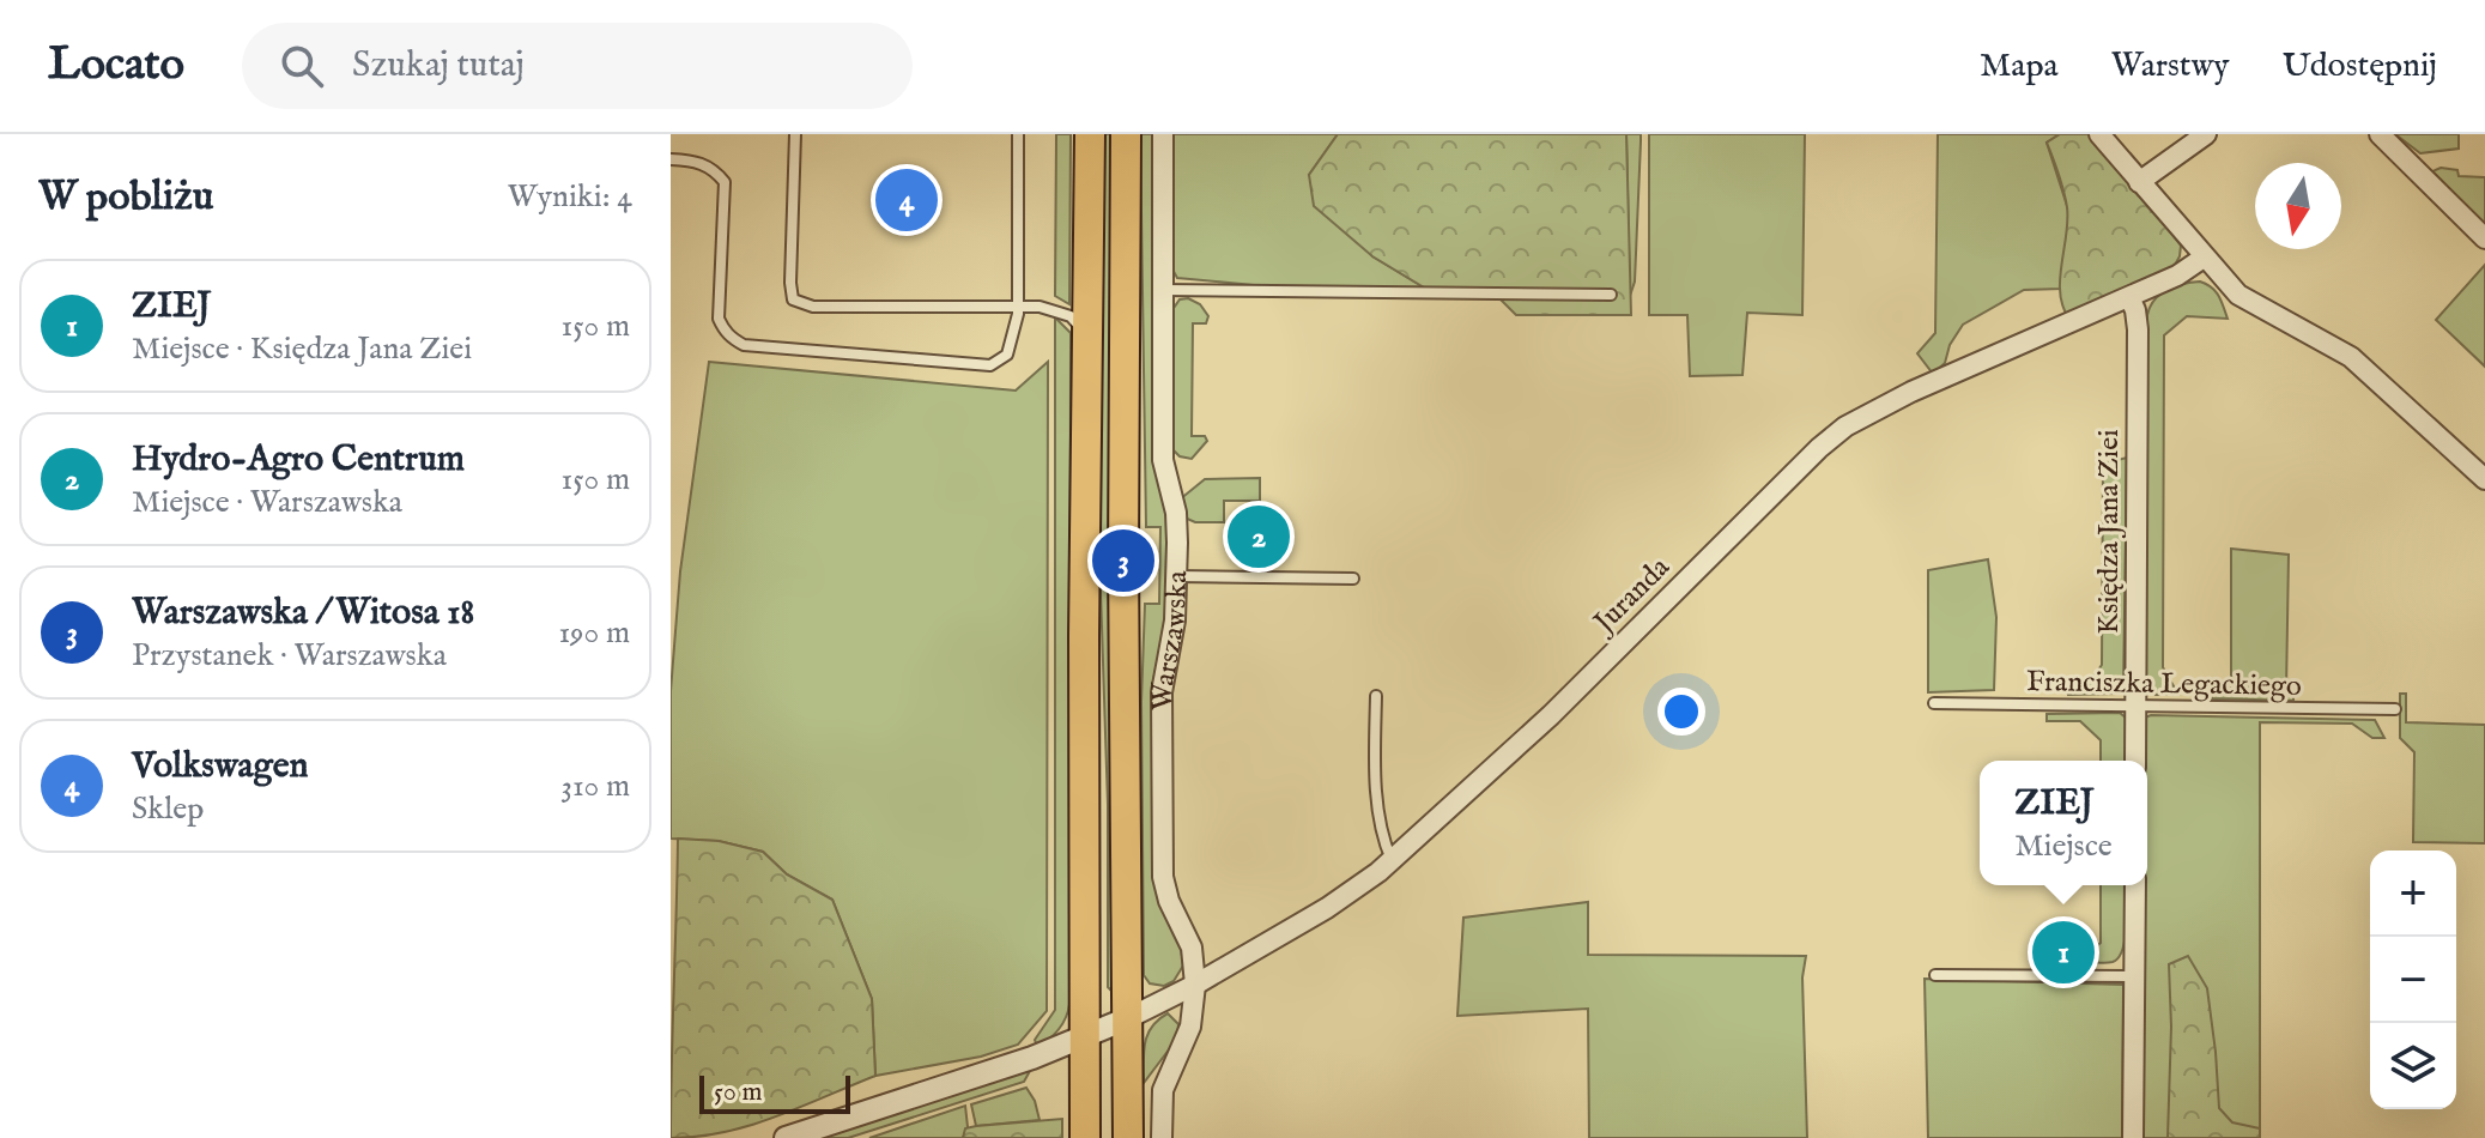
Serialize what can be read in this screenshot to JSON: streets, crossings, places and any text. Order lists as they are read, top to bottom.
{
  "streets": {
    "main road": ["Warszawska"],
    "street": ["Księdza Jana Ziei", "Juranda"],
    "lane": ["Franciszka Legackiego"]
  },
  "crossings": [
    ["Księdza Jana Ziei", "Juranda"],
    ["Księdza Jana Ziei", "Franciszka Legackiego"],
    ["Juranda", "Warszawska"]
  ],
  "scale_bar": "50 m",
  "north": "bottom",
  "page": {
    "header": "Locato",
    "search": "Szukaj tutaj",
    "nav": ["Mapa", "Warstwy", "Udostępnij"],
    "heading": ["W pobliżu", "Wyniki: 4"],
    "pins": [
      "4",
      "2",
      "3",
      "1"
    ],
    "list": [
      {
        "mark": "1",
        "name": "ZIEJ",
        "note": "Miejsce · Księdza Jana Ziei",
        "value": "150 m"
      },
      {
        "mark": "2",
        "name": "Hydro-Agro Centrum",
        "note": "Miejsce · Warszawska",
        "value": "150 m"
      },
      {
        "mark": "3",
        "name": "Warszawska / Witosa 18",
        "note": "Przystanek · Warszawska",
        "value": "190 m"
      },
      {
        "mark": "4",
        "name": "Volkswagen",
        "note": "Sklep",
        "value": "310 m"
      }
    ],
    "popup": ["ZIEJ", "Miejsce"],
    "map_buttons": ["+", "−"],
    "scale": "50 m"
  }
}
